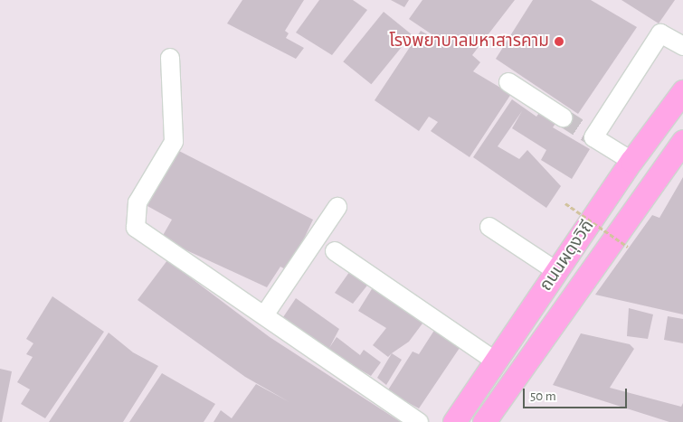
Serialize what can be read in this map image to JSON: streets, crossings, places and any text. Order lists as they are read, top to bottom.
{
  "streets": {
    "main road": ["ถนนผดุงวิถี"]
  },
  "places": ["โรงพยาบาลมหาสารคาม"],
  "scale_bar": "50 m"
}
